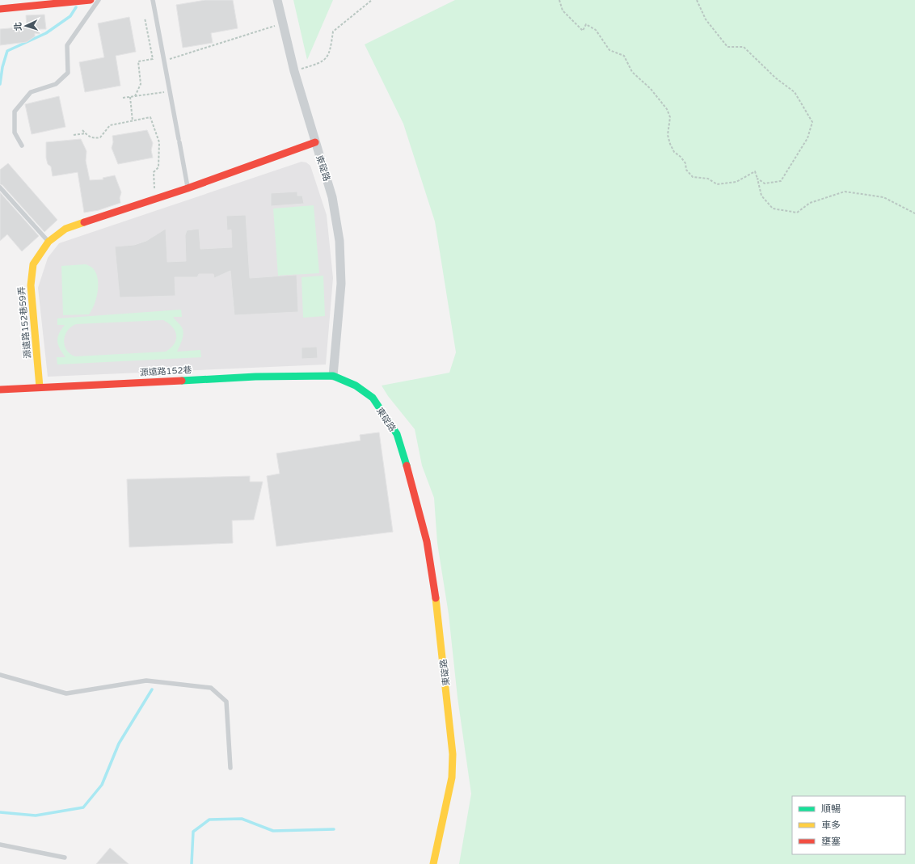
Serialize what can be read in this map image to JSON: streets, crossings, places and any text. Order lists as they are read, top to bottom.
{
  "streets": {
    "street": ["東碇路", "源遠路152巷59弄", "源遠路152巷"]
  },
  "crossings": [
    ["東碇路", "源遠路152巷59弄"],
    ["東碇路", "源遠路152巷"],
    ["源遠路152巷59弄", "源遠路152巷"]
  ],
  "legend": ["順暢", "車多", "壅塞"],
  "north": "left"
}
